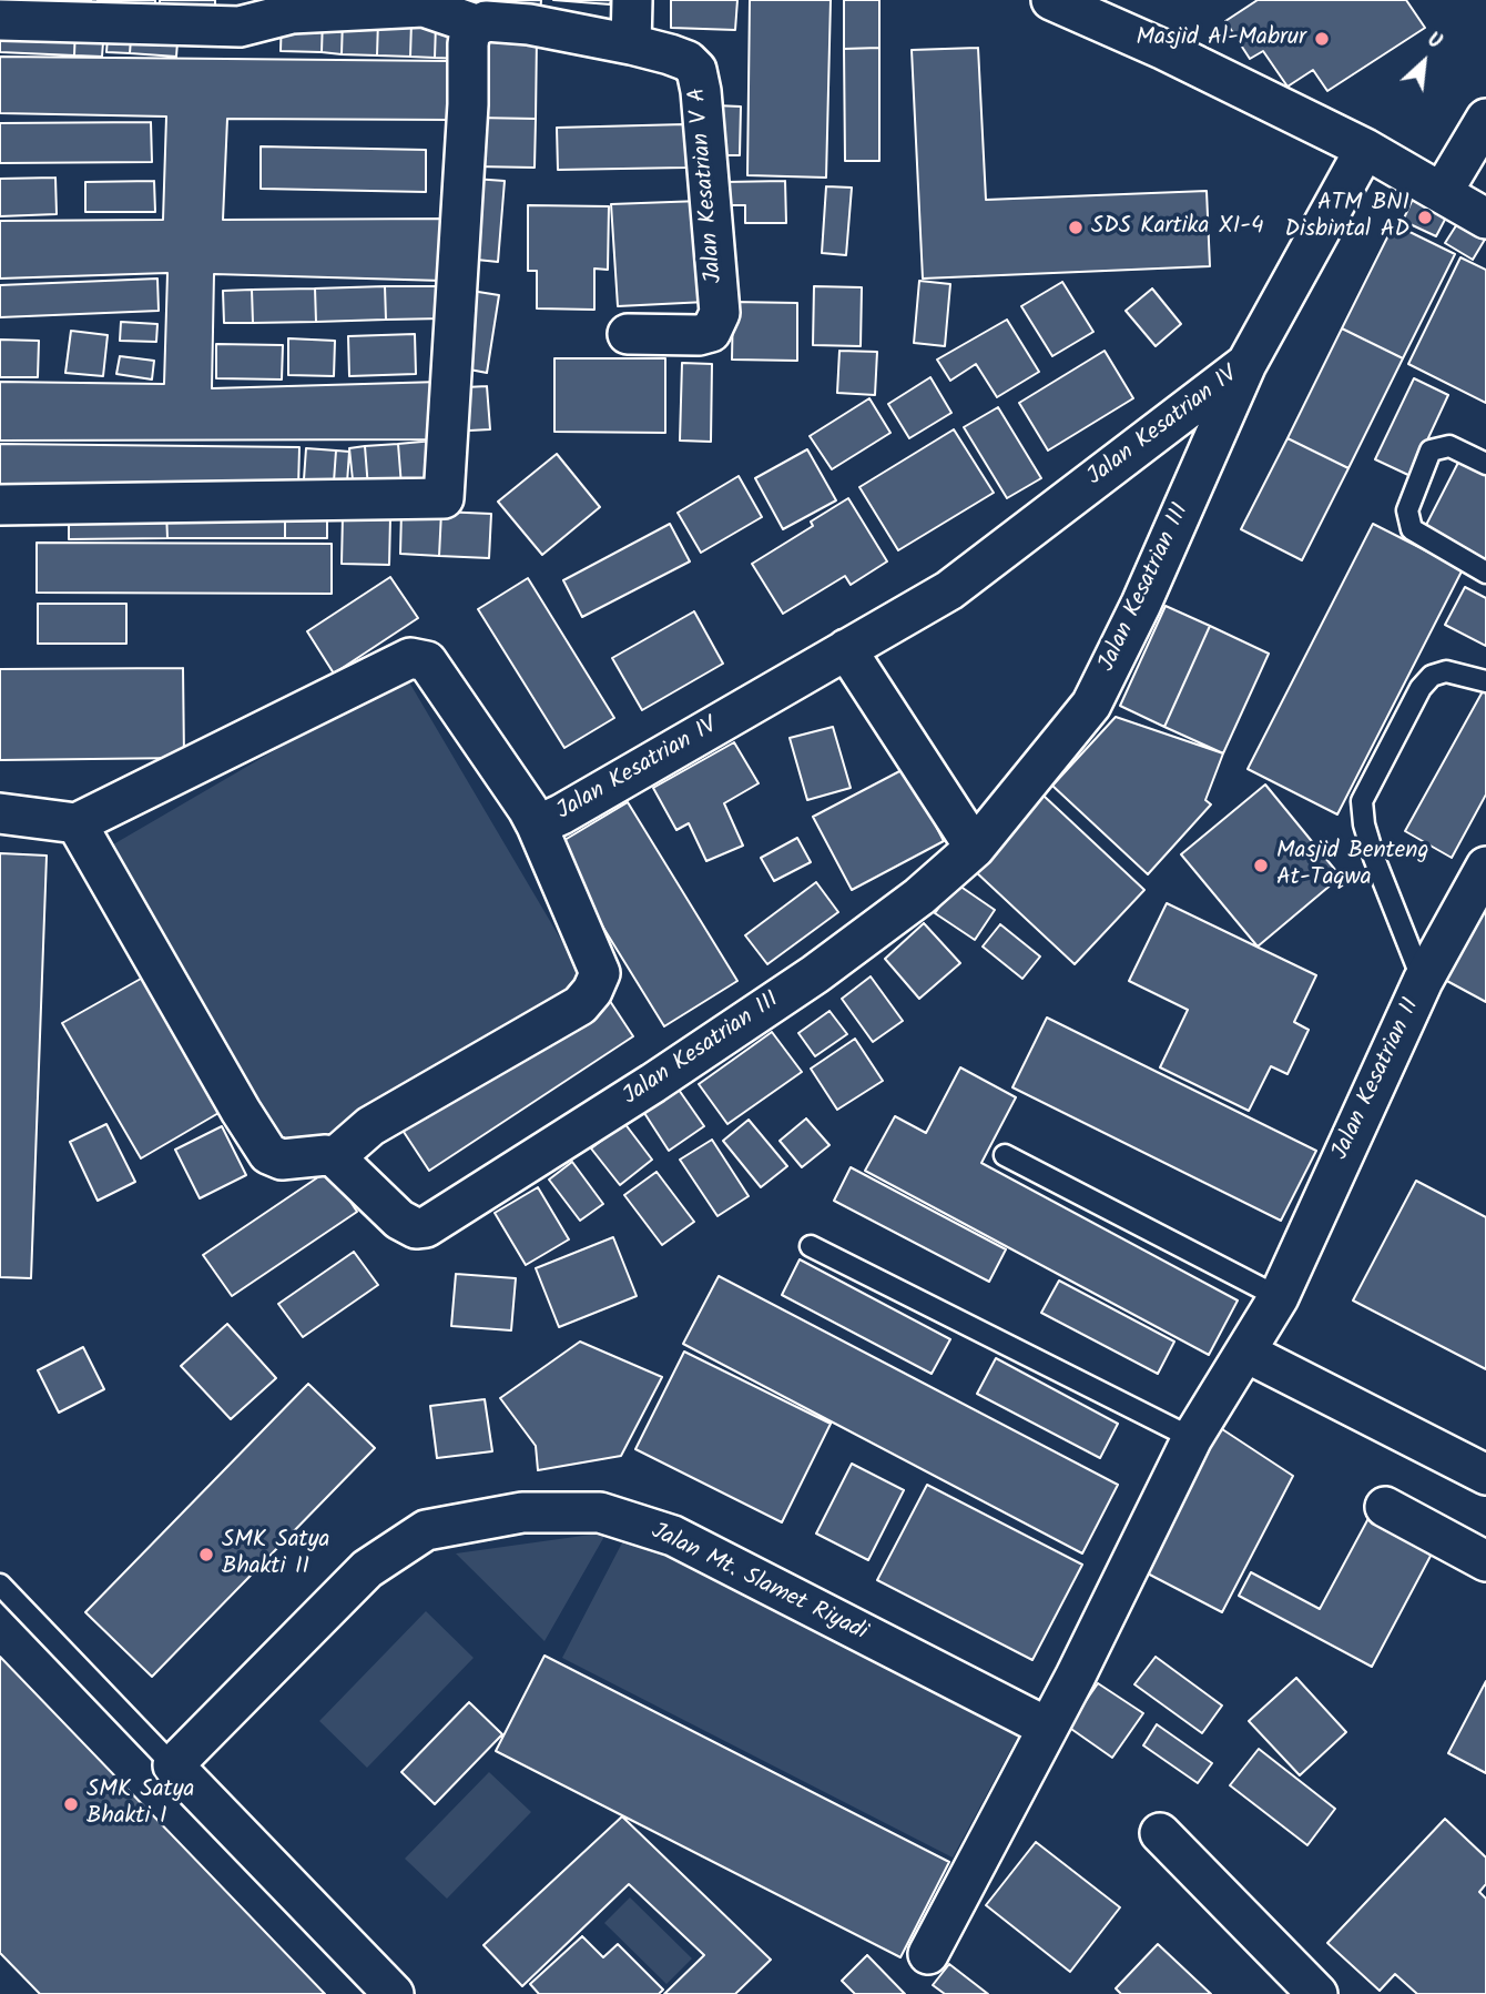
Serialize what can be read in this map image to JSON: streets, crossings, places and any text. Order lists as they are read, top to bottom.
{
  "streets": {
    "street": [
      "Jalan Kesatrian V A",
      "Jalan Kesatrian IV",
      "Jalan Kesatrian III",
      "Jalan Kesatrian II",
      "Jalan Mt. Slamet Riyadi"
    ]
  },
  "crossings": [
    ["Jalan Kesatrian IV", "Jalan Kesatrian III"],
    ["Jalan Kesatrian II", "Jalan Mt. Slamet Riyadi"]
  ],
  "places": [
    "Masjid Al-Mabrur",
    "ATM BNI Disbintal AD",
    "SDS Kartika XI-4",
    "Masjid Benteng At-Taqwa",
    "SMK Satya Bhakti II",
    "SMK Satya Bhakti I"
  ],
  "north": "top right"
}
